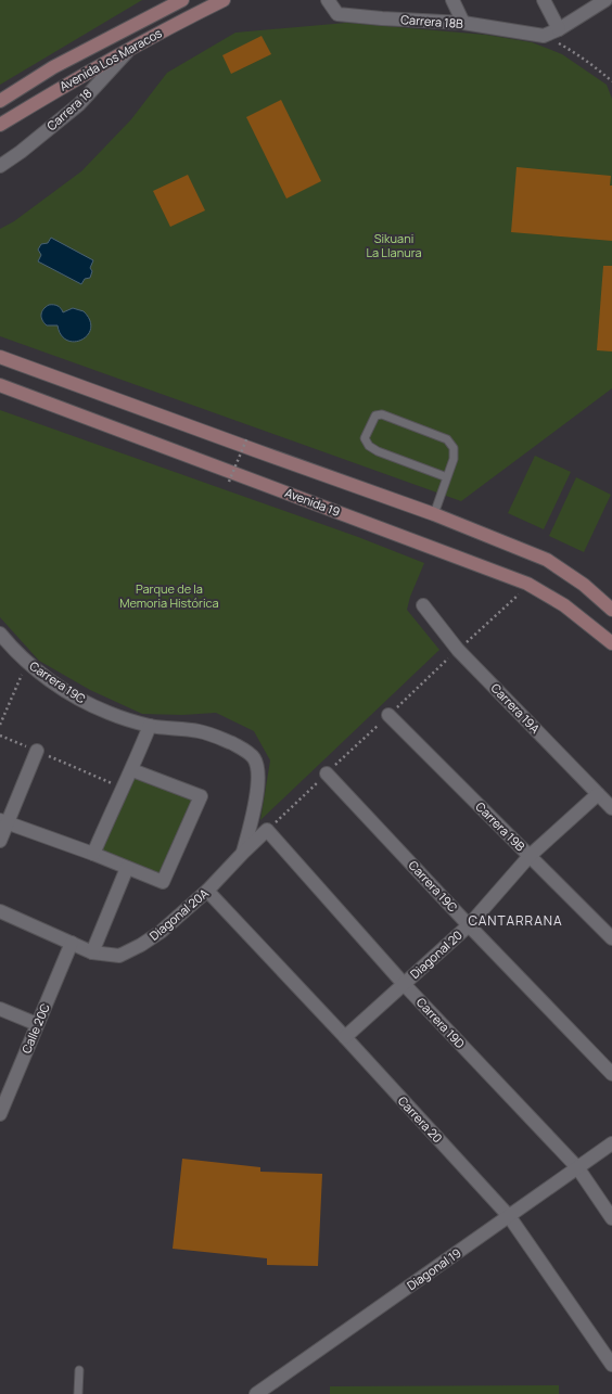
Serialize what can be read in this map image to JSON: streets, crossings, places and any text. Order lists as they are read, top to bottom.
{
  "streets": {
    "main road": ["Avenida Los Maracos", "Avenida 19"],
    "street": [
      "Carrera 18B",
      "Carrera 18",
      "Carrera 19C",
      "Carrera 19A",
      "Carrera 19B",
      "Diagonal 20A",
      "Diagonal 20",
      "Carrera 19D",
      "Calle 20C",
      "Carrera 20",
      "Diagonal 19"
    ]
  },
  "crossings": [
    ["Avenida Los Maracos", "Carrera 18"],
    ["Carrera 19C", "Diagonal 20A"],
    ["Carrera 19C", "Diagonal 20"],
    ["Carrera 19A", "Diagonal 20"],
    ["Carrera 19B", "Diagonal 20"],
    ["Diagonal 20A", "Carrera 19D"],
    ["Diagonal 20A", "Calle 20C"],
    ["Diagonal 20A", "Carrera 20"],
    ["Diagonal 20", "Carrera 19D"],
    ["Diagonal 20", "Carrera 20"],
    ["Carrera 19D", "Diagonal 19"],
    ["Carrera 20", "Diagonal 19"]
  ],
  "districts": ["CANTARRANA"],
  "parks": ["Sikuani La Llanura", "Parque de la Memoria Histórica"]
}
